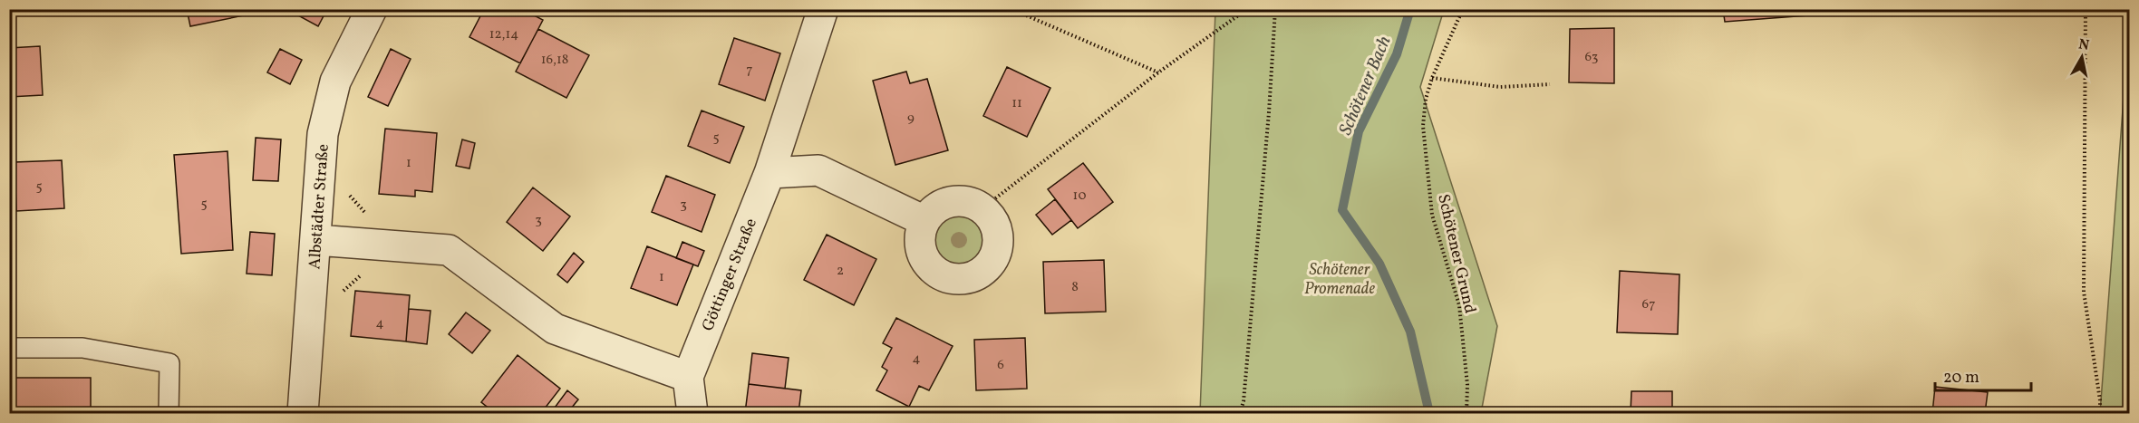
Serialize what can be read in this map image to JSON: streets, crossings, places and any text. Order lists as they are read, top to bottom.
{
  "streets": {
    "street": ["Albstädter Straße", "Göttinger Straße"],
    "path": ["Schötener Grund"]
  },
  "water": ["Schötener Bach"],
  "parks": ["Schötener Promenade"],
  "house_numbers": [
    "12,14",
    "63",
    "16,18",
    "7",
    "11",
    "9",
    "5",
    "1",
    "5",
    "10",
    "5",
    "3",
    "3",
    "2",
    "1",
    "8",
    "67",
    "4",
    "4",
    "6"
  ],
  "scale_bar": "20 m",
  "north": "top"
}
